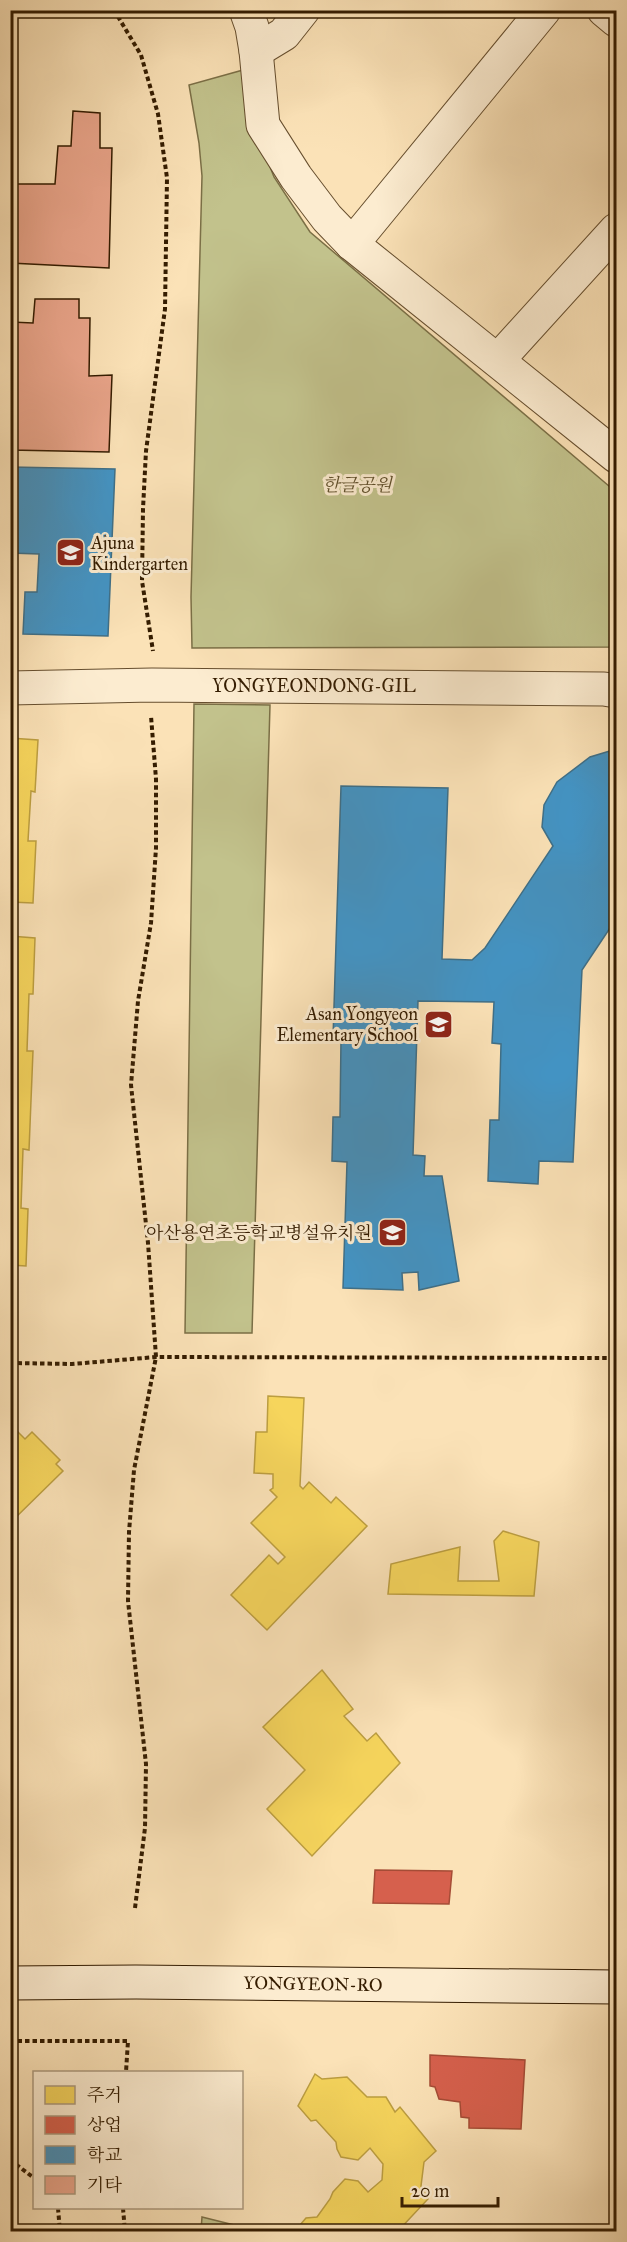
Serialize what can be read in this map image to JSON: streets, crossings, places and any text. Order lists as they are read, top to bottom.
{
  "streets": {
    "street": ["YONGYEONDONG-GIL", "YONGYEON-RO"]
  },
  "parks": ["한글공원"],
  "places": {
    "school or university": ["Ajuna Kindergarten", "Asan Yongyeon Elementary School", "아산용연초등학교병설유치원"]
  },
  "legend": [
    "주거",
    "상업",
    "학교",
    "기타"
  ],
  "scale_bar": "20 m"
}
